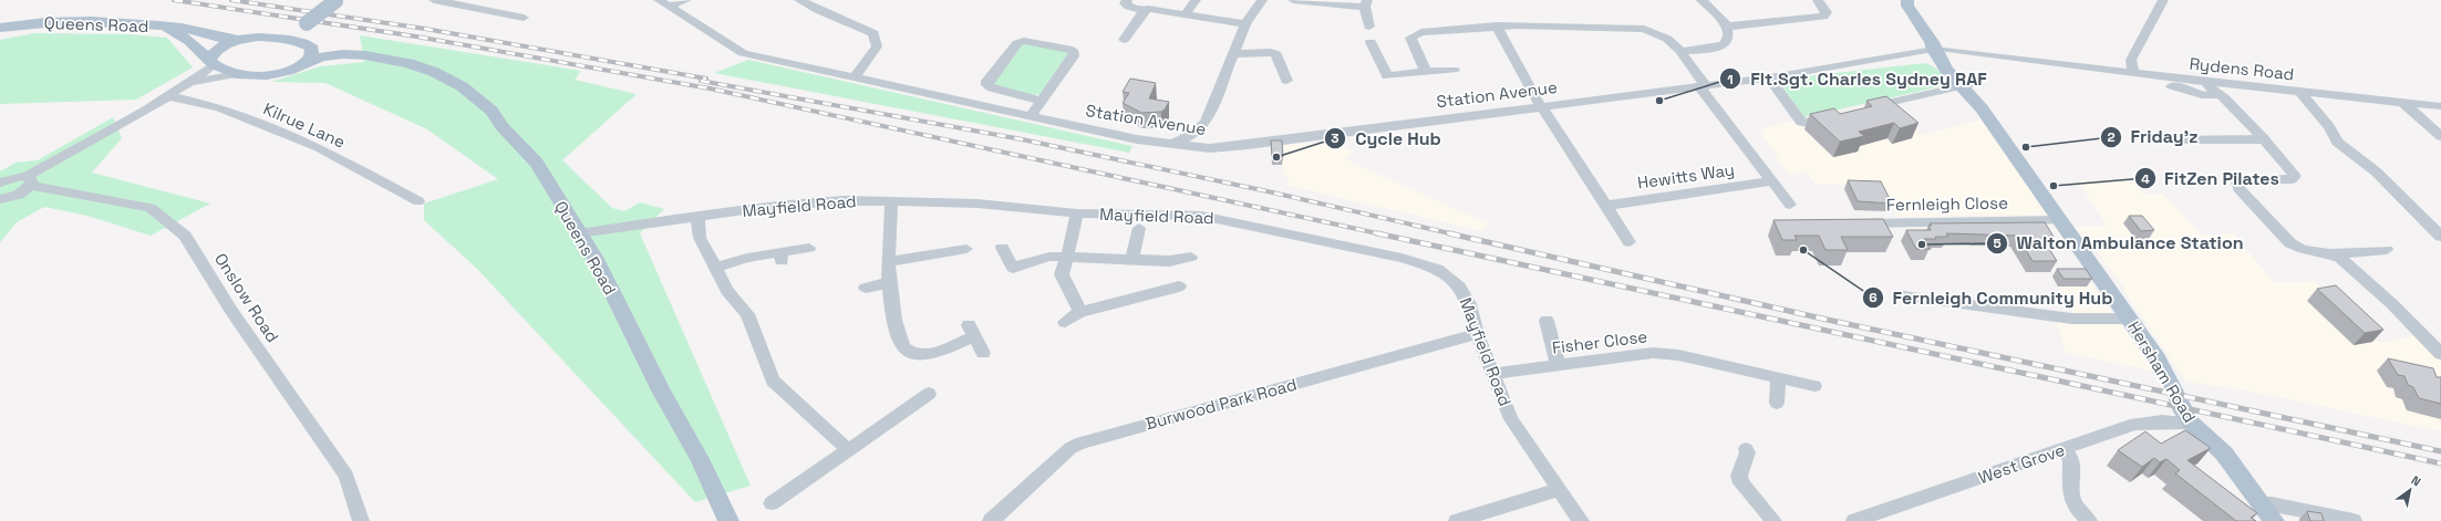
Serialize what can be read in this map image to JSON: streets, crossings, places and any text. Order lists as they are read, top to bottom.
{
  "streets": {
    "main road": ["Queens Road", "Hersham Road"],
    "street": [
      "Rydens Road",
      "Station Avenue",
      "Kilrue Lane",
      "Hewitts Way",
      "Fernleigh Close",
      "Mayfield Road",
      "Onslow Road",
      "Fisher Close",
      "Burwood Park Road",
      "West Grove"
    ]
  },
  "crossings": [
    ["Queens Road", "Mayfield Road"],
    ["Rydens Road", "Station Avenue"],
    ["Rydens Road", "Hersham Road"],
    ["Station Avenue", "Hersham Road"],
    ["Fernleigh Close", "Hersham Road"],
    ["Mayfield Road", "Fisher Close"],
    ["Mayfield Road", "Burwood Park Road"],
    ["Hersham Road", "West Grove"]
  ],
  "places": [
    "Flt.Sgt. Charles Sydney RAF",
    "Friday'z",
    "Cycle Hub",
    "FitZen Pilates",
    "Walton Ambulance Station",
    "Fernleigh Community Hub"
  ],
  "north": "top right"
}
